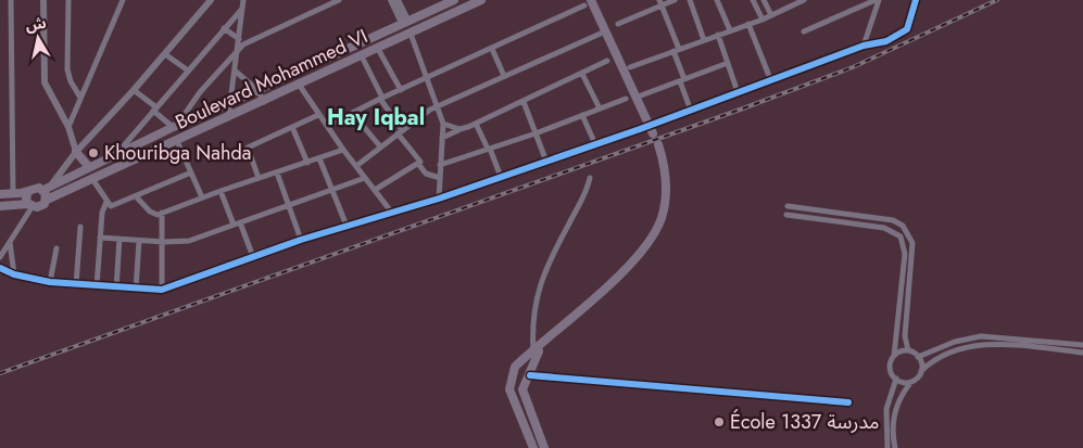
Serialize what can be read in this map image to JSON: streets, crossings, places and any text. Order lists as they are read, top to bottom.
{
  "streets": {
    "main road": ["Boulevard Mohammed VI"]
  },
  "districts": ["Hay Iqbal"],
  "places": ["Khouribga Nahda", "École مدرسة 1337"],
  "north": "top"
}
